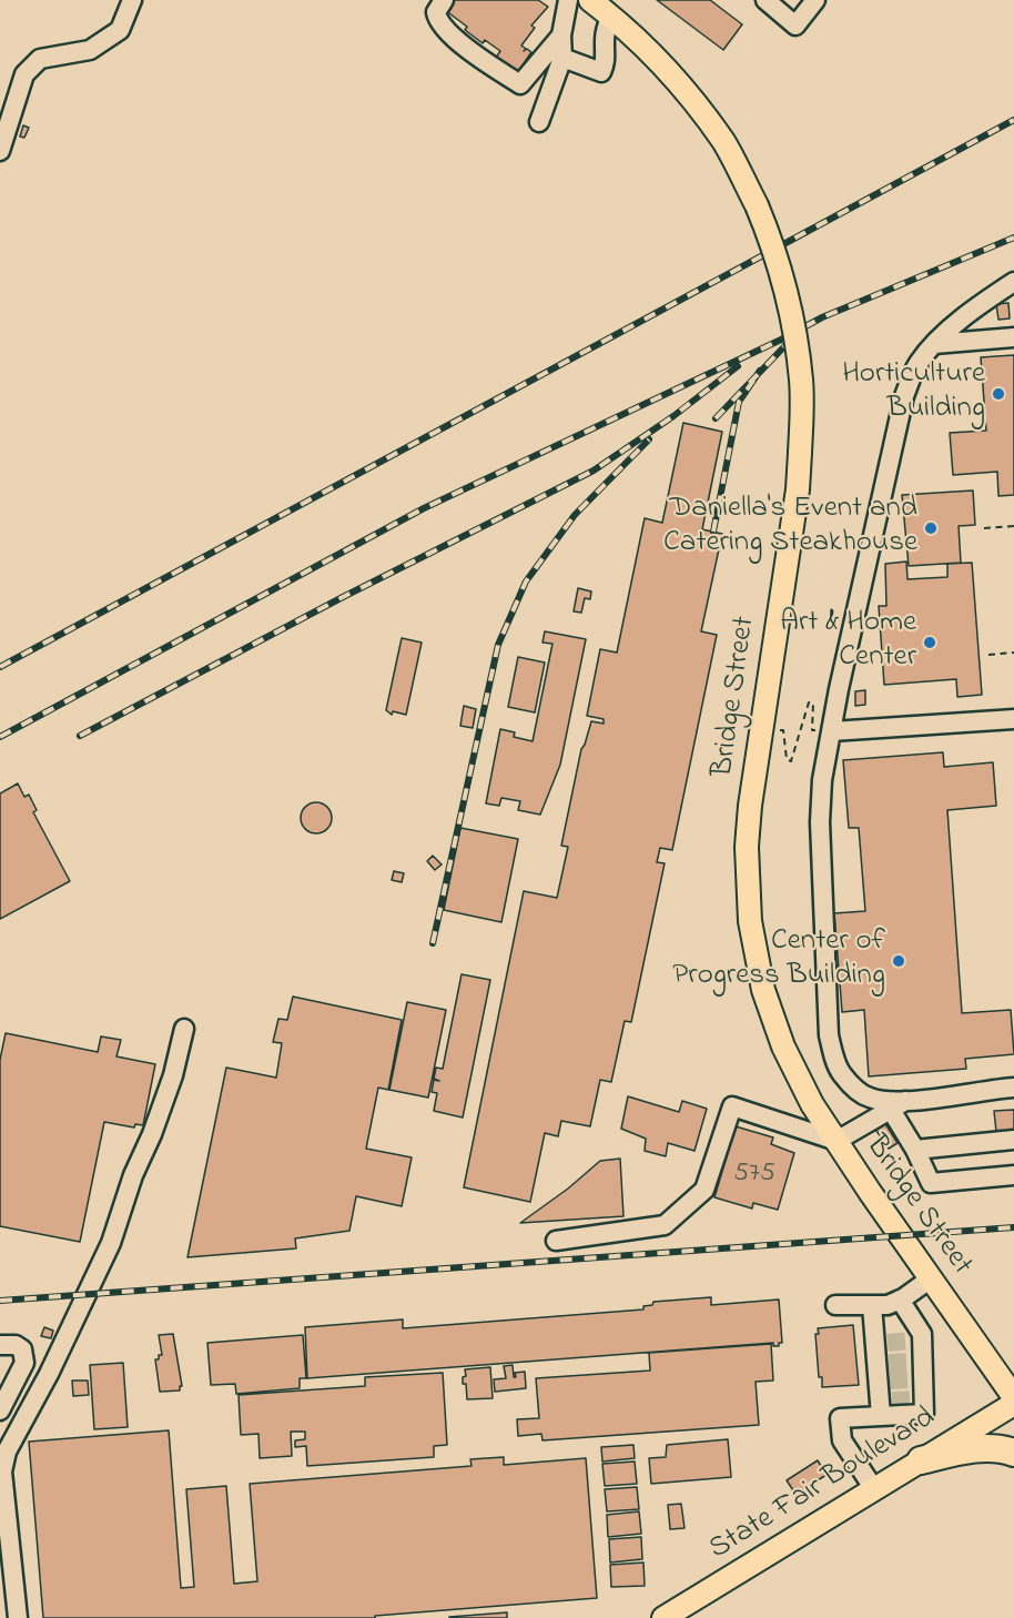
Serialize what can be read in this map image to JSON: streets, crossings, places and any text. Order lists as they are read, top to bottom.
{
  "streets": {
    "main road": ["Bridge Street", "State Fair Boulevard"]
  },
  "places": [
    "Horticulture Building",
    "Daniella's Event and Catering Steakhouse",
    "Art & Home Center",
    "Center of Progress Building"
  ],
  "house_numbers": ["575"]
}
